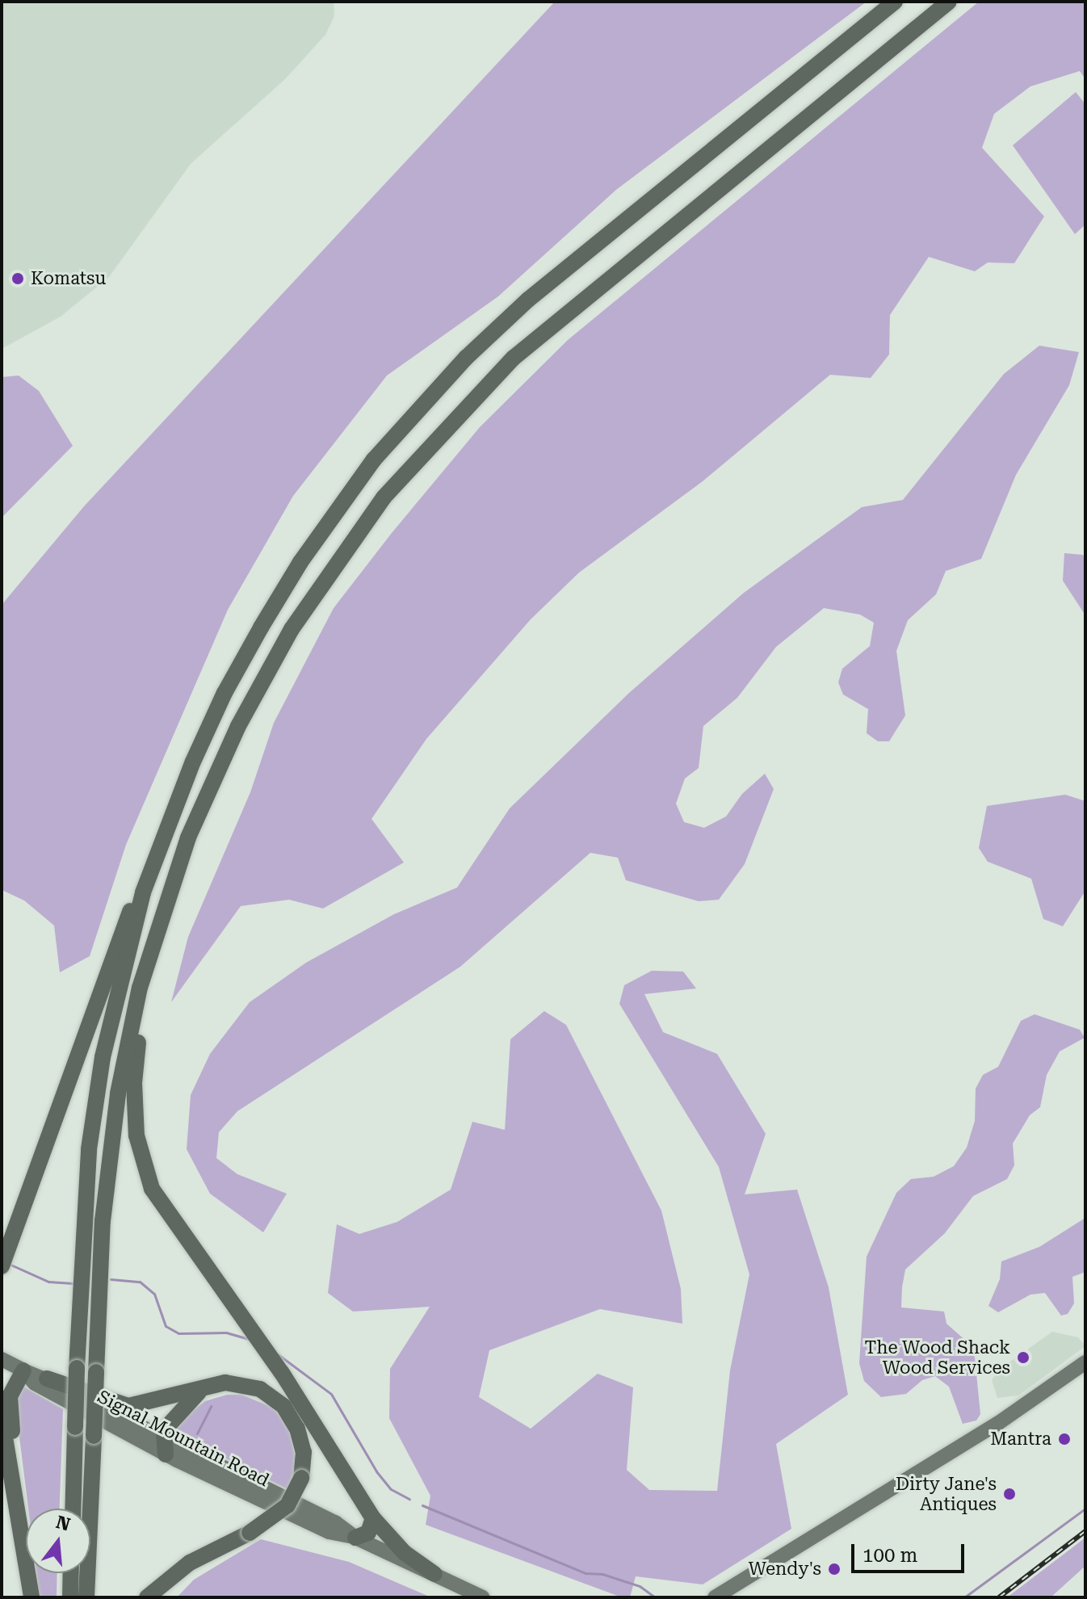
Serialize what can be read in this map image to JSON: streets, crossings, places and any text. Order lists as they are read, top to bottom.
{
  "streets": {
    "main road": ["Signal Mountain Road"]
  },
  "places": [
    "Komatsu",
    "The Wood Shack Wood Services",
    "Mantra",
    "Dirty Jane's Antiques",
    "Wendy's"
  ],
  "scale_bar": "100 m",
  "north": "top"
}
